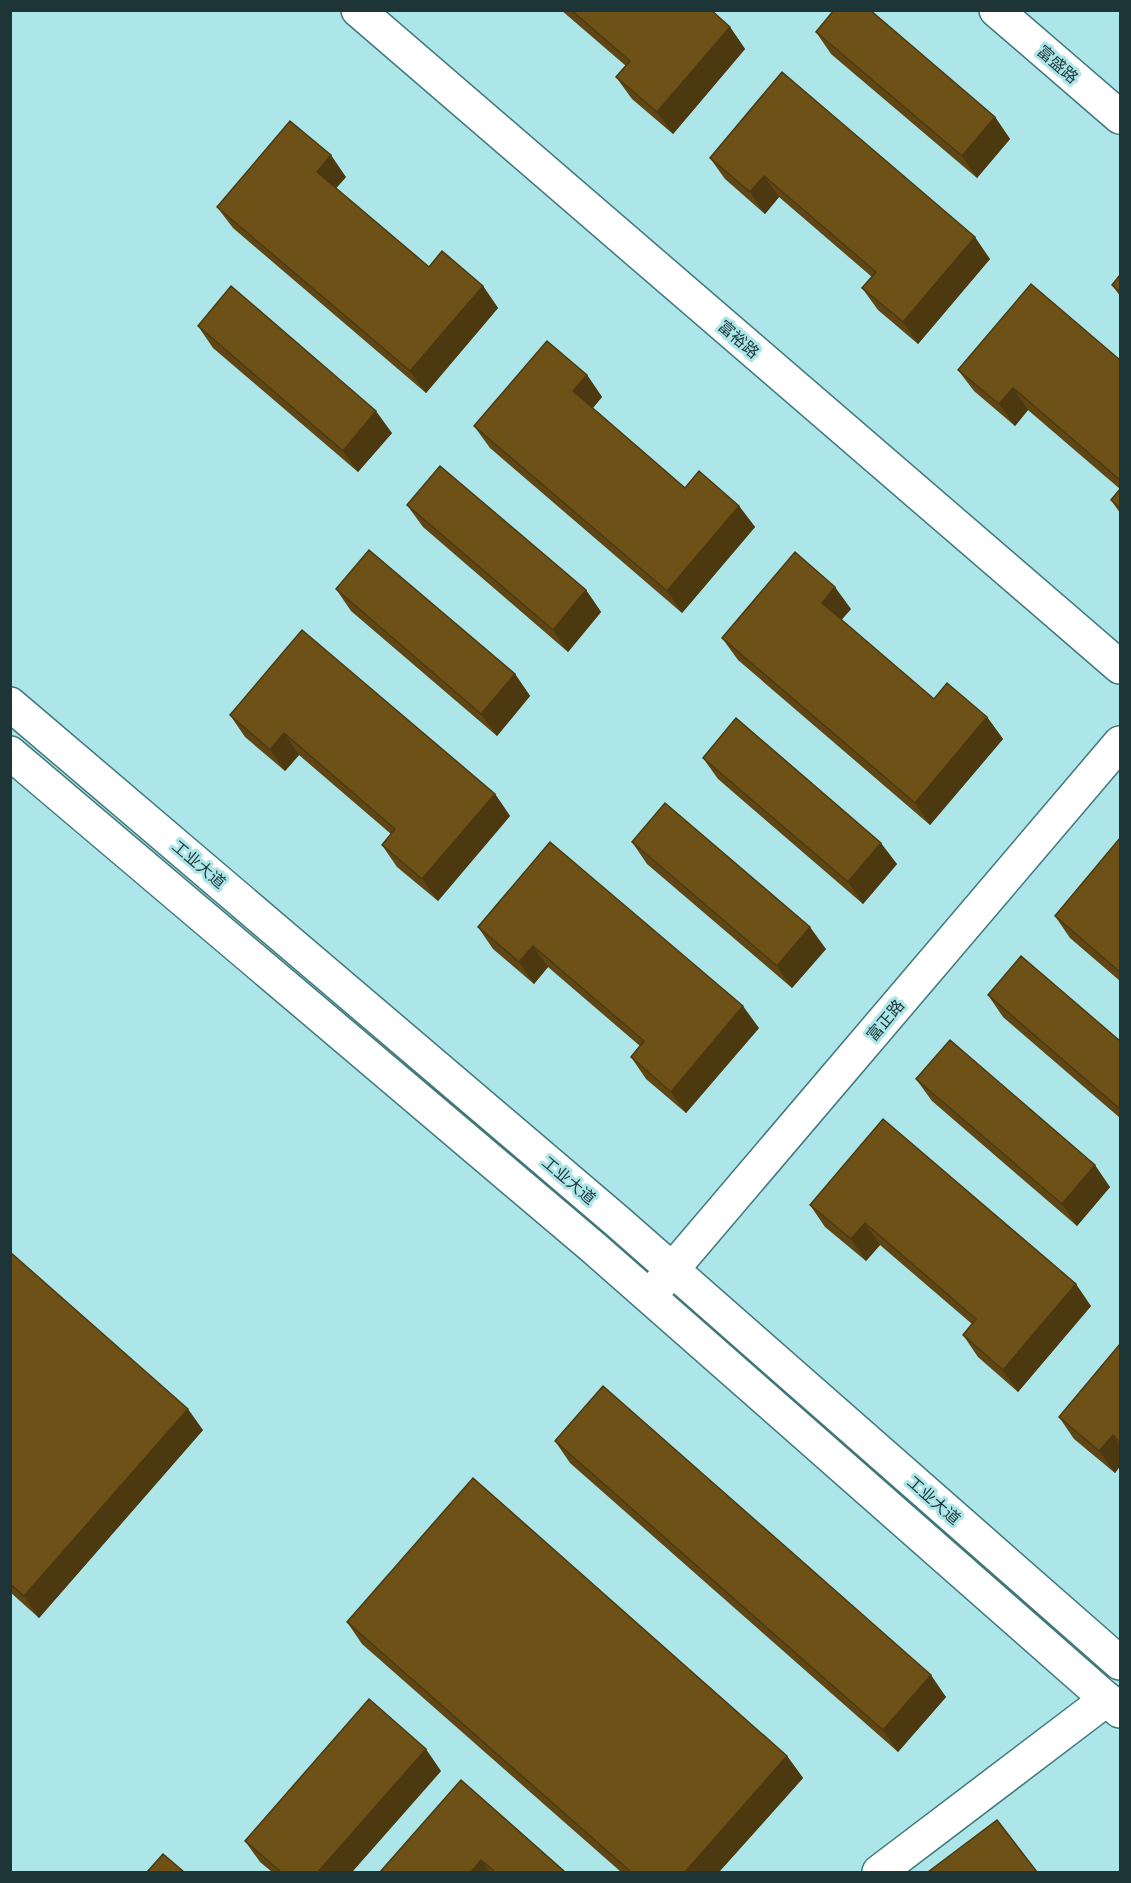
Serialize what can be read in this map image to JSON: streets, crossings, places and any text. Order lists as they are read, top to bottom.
{
  "streets": {
    "street": [
      "富盛路",
      "富裕路",
      "工业大道",
      "富正路"
    ]
  },
  "crossings": [
    ["工业大道", "富正路"]
  ]
}
